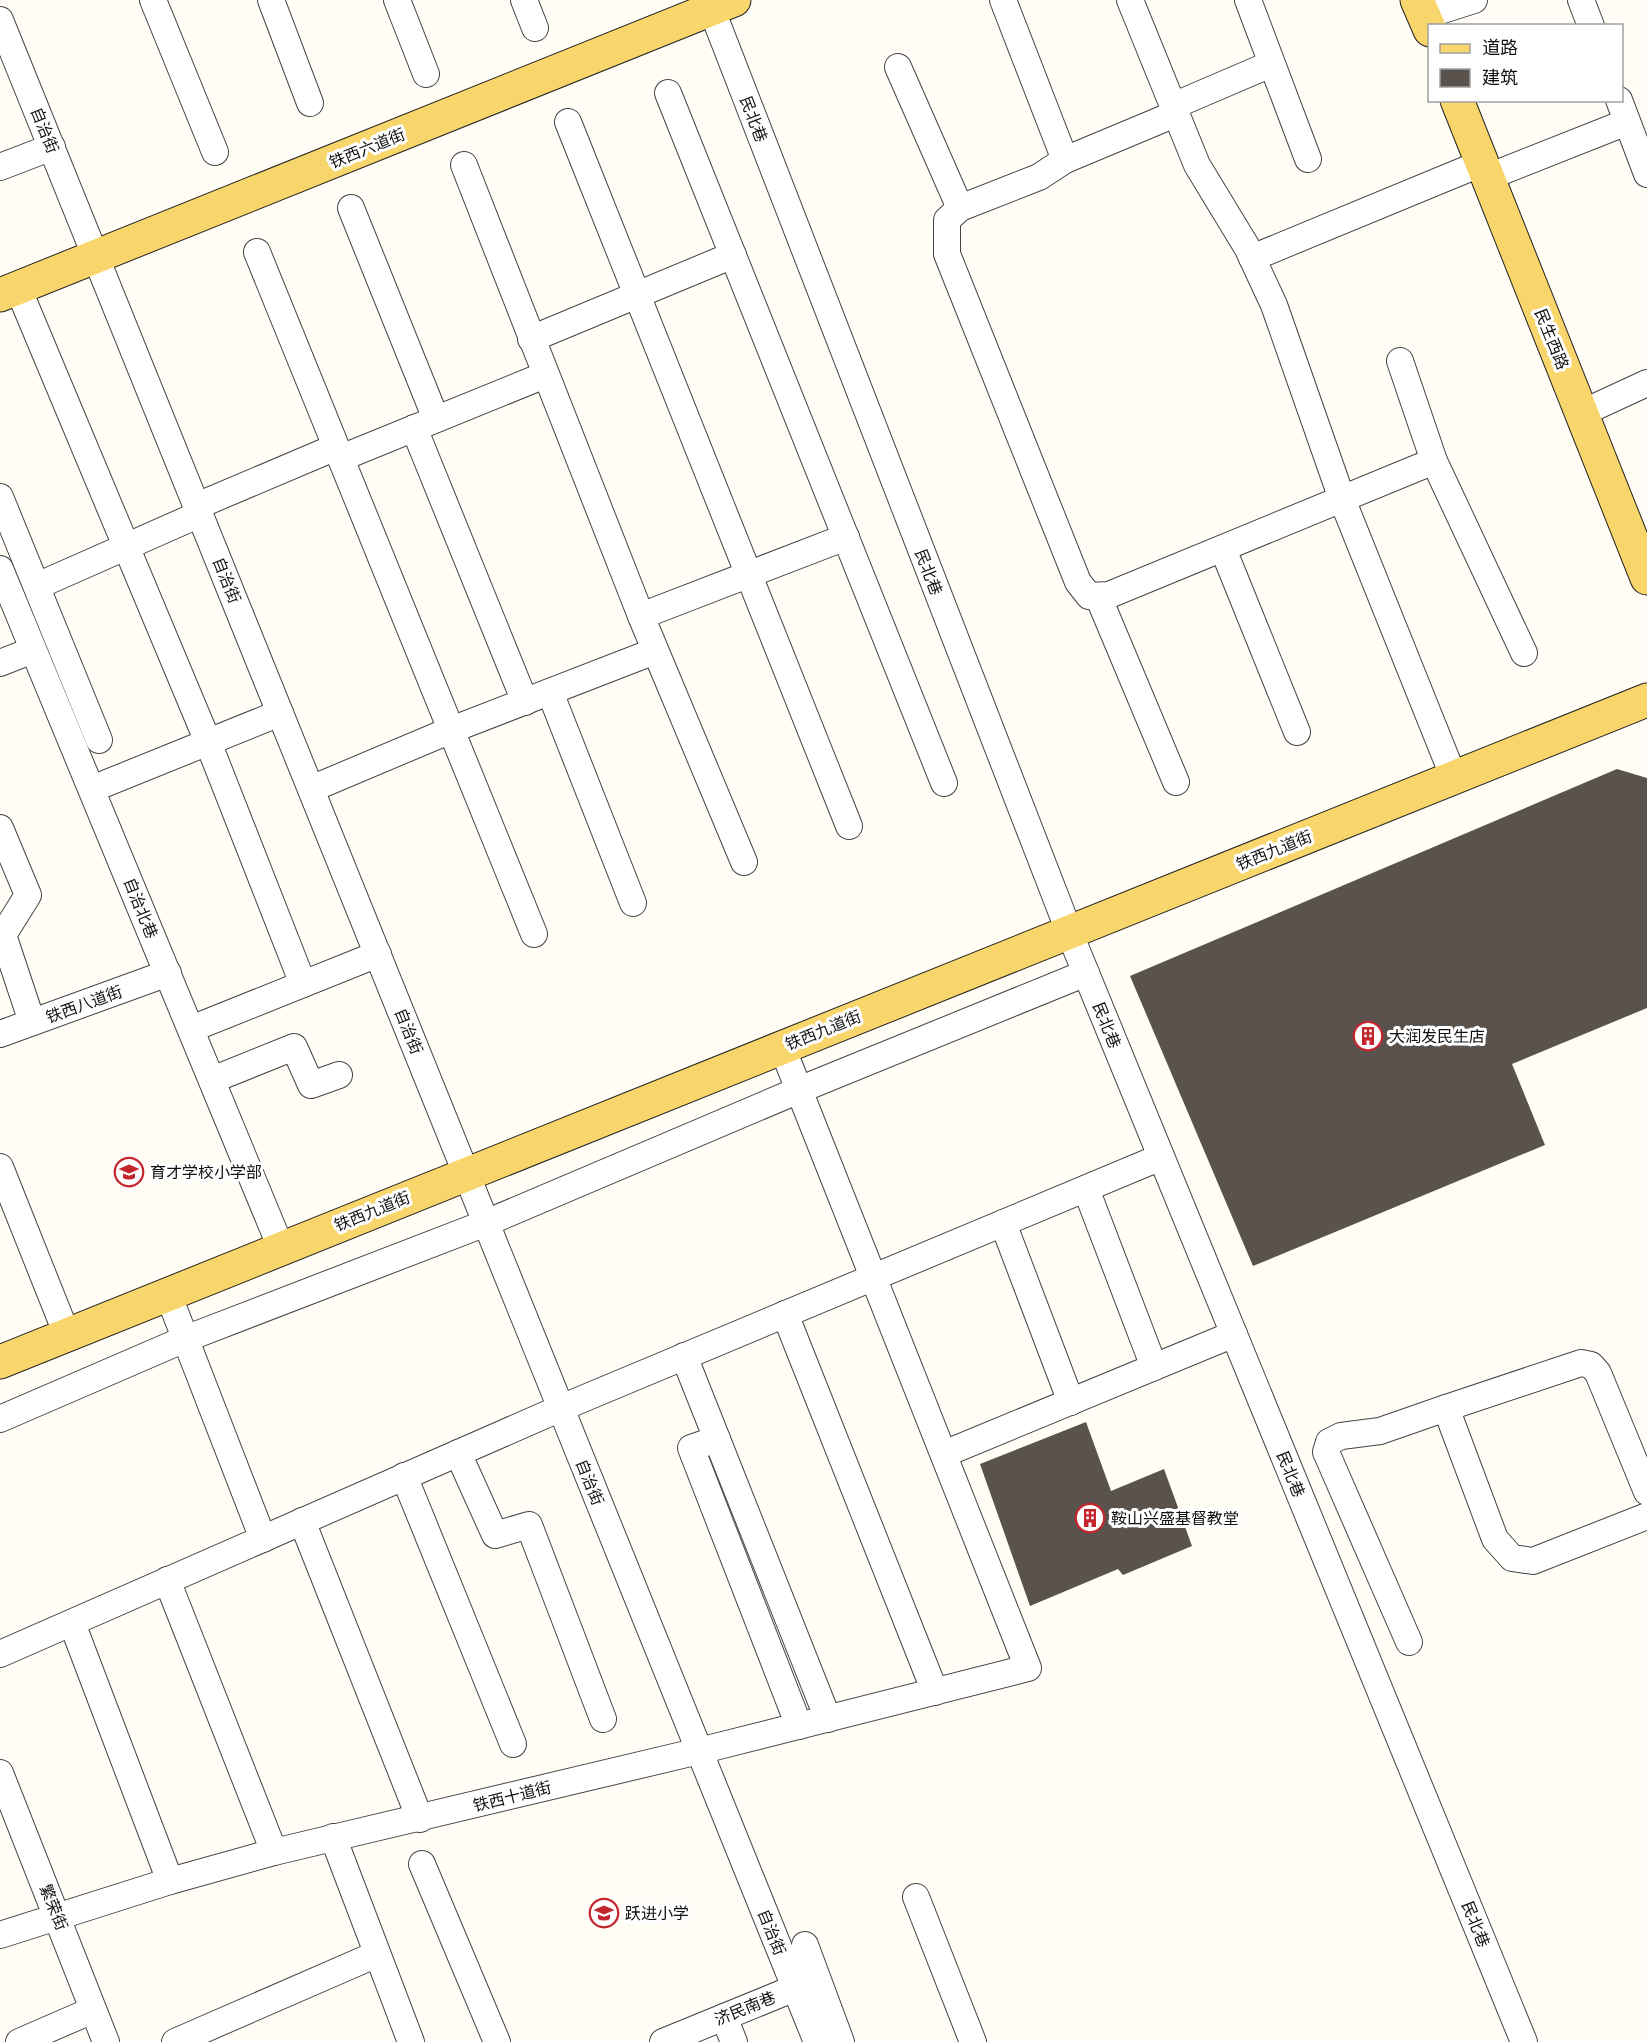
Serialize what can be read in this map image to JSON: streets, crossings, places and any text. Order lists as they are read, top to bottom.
{
  "streets": {
    "main road": ["铁西六道街", "民生西路", "铁西九道街"],
    "street": [
      "民北巷",
      "自治街",
      "自治北巷",
      "铁西八道街",
      "铁西十道街",
      "繁荣街",
      "济民南巷"
    ]
  },
  "crossings": [
    ["民北巷", "铁西六道街"],
    ["民北巷", "铁西九道街"],
    ["自治街", "铁西六道街"],
    ["自治街", "铁西九道街"],
    ["自治街", "铁西十道街"],
    ["自治街", "济民南巷"],
    ["铁西九道街", "自治北巷"],
    ["自治北巷", "铁西八道街"],
    ["铁西十道街", "繁荣街"]
  ],
  "places": {
    "building": ["大润发民生店", "鞍山兴盛基督教堂"],
    "school or university": ["育才学校小学部", "跃进小学"]
  },
  "legend": ["道路", "建筑"]
}
